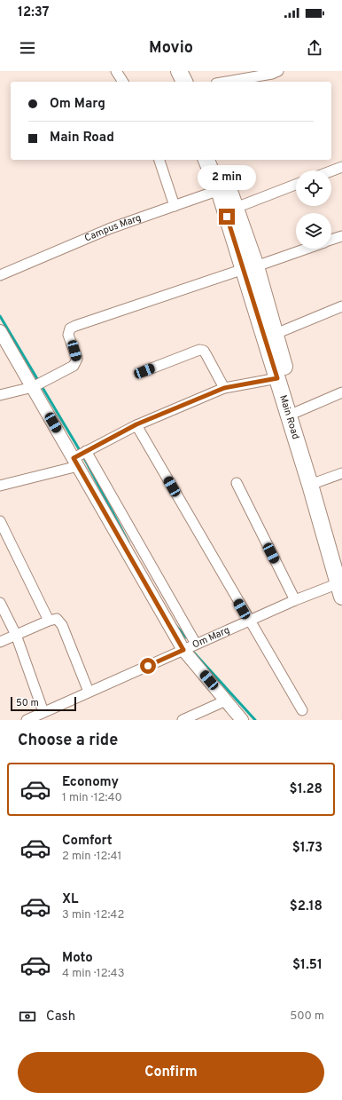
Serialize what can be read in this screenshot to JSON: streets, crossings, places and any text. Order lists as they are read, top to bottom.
{
  "streets": {
    "main road": ["Main Road"],
    "street": ["Campus Marg", "Om Marg"]
  },
  "crossings": [
    ["Campus Marg", "Main Road"],
    ["Main Road", "Om Marg"]
  ],
  "scale_bar": "50 m",
  "page": {
    "status": "12:37",
    "header": "Movio",
    "banner": ["Om Marg", "Main Road"],
    "bubble": "2 min",
    "scale": "50 m",
    "heading": "Choose a ride",
    "list": [
      {
        "name": "Economy",
        "note": "1 min · 12:40",
        "value": "$1.28"
      },
      {
        "name": "Comfort",
        "note": "2 min · 12:41",
        "value": "$1.73"
      },
      {
        "name": "XL",
        "note": "3 min · 12:42",
        "value": "$2.18"
      },
      {
        "name": "Moto",
        "note": "4 min · 12:43",
        "value": "$1.51"
      }
    ],
    "pay": ["Cash", "500 m"],
    "buttons": "Confirm"
  }
}
